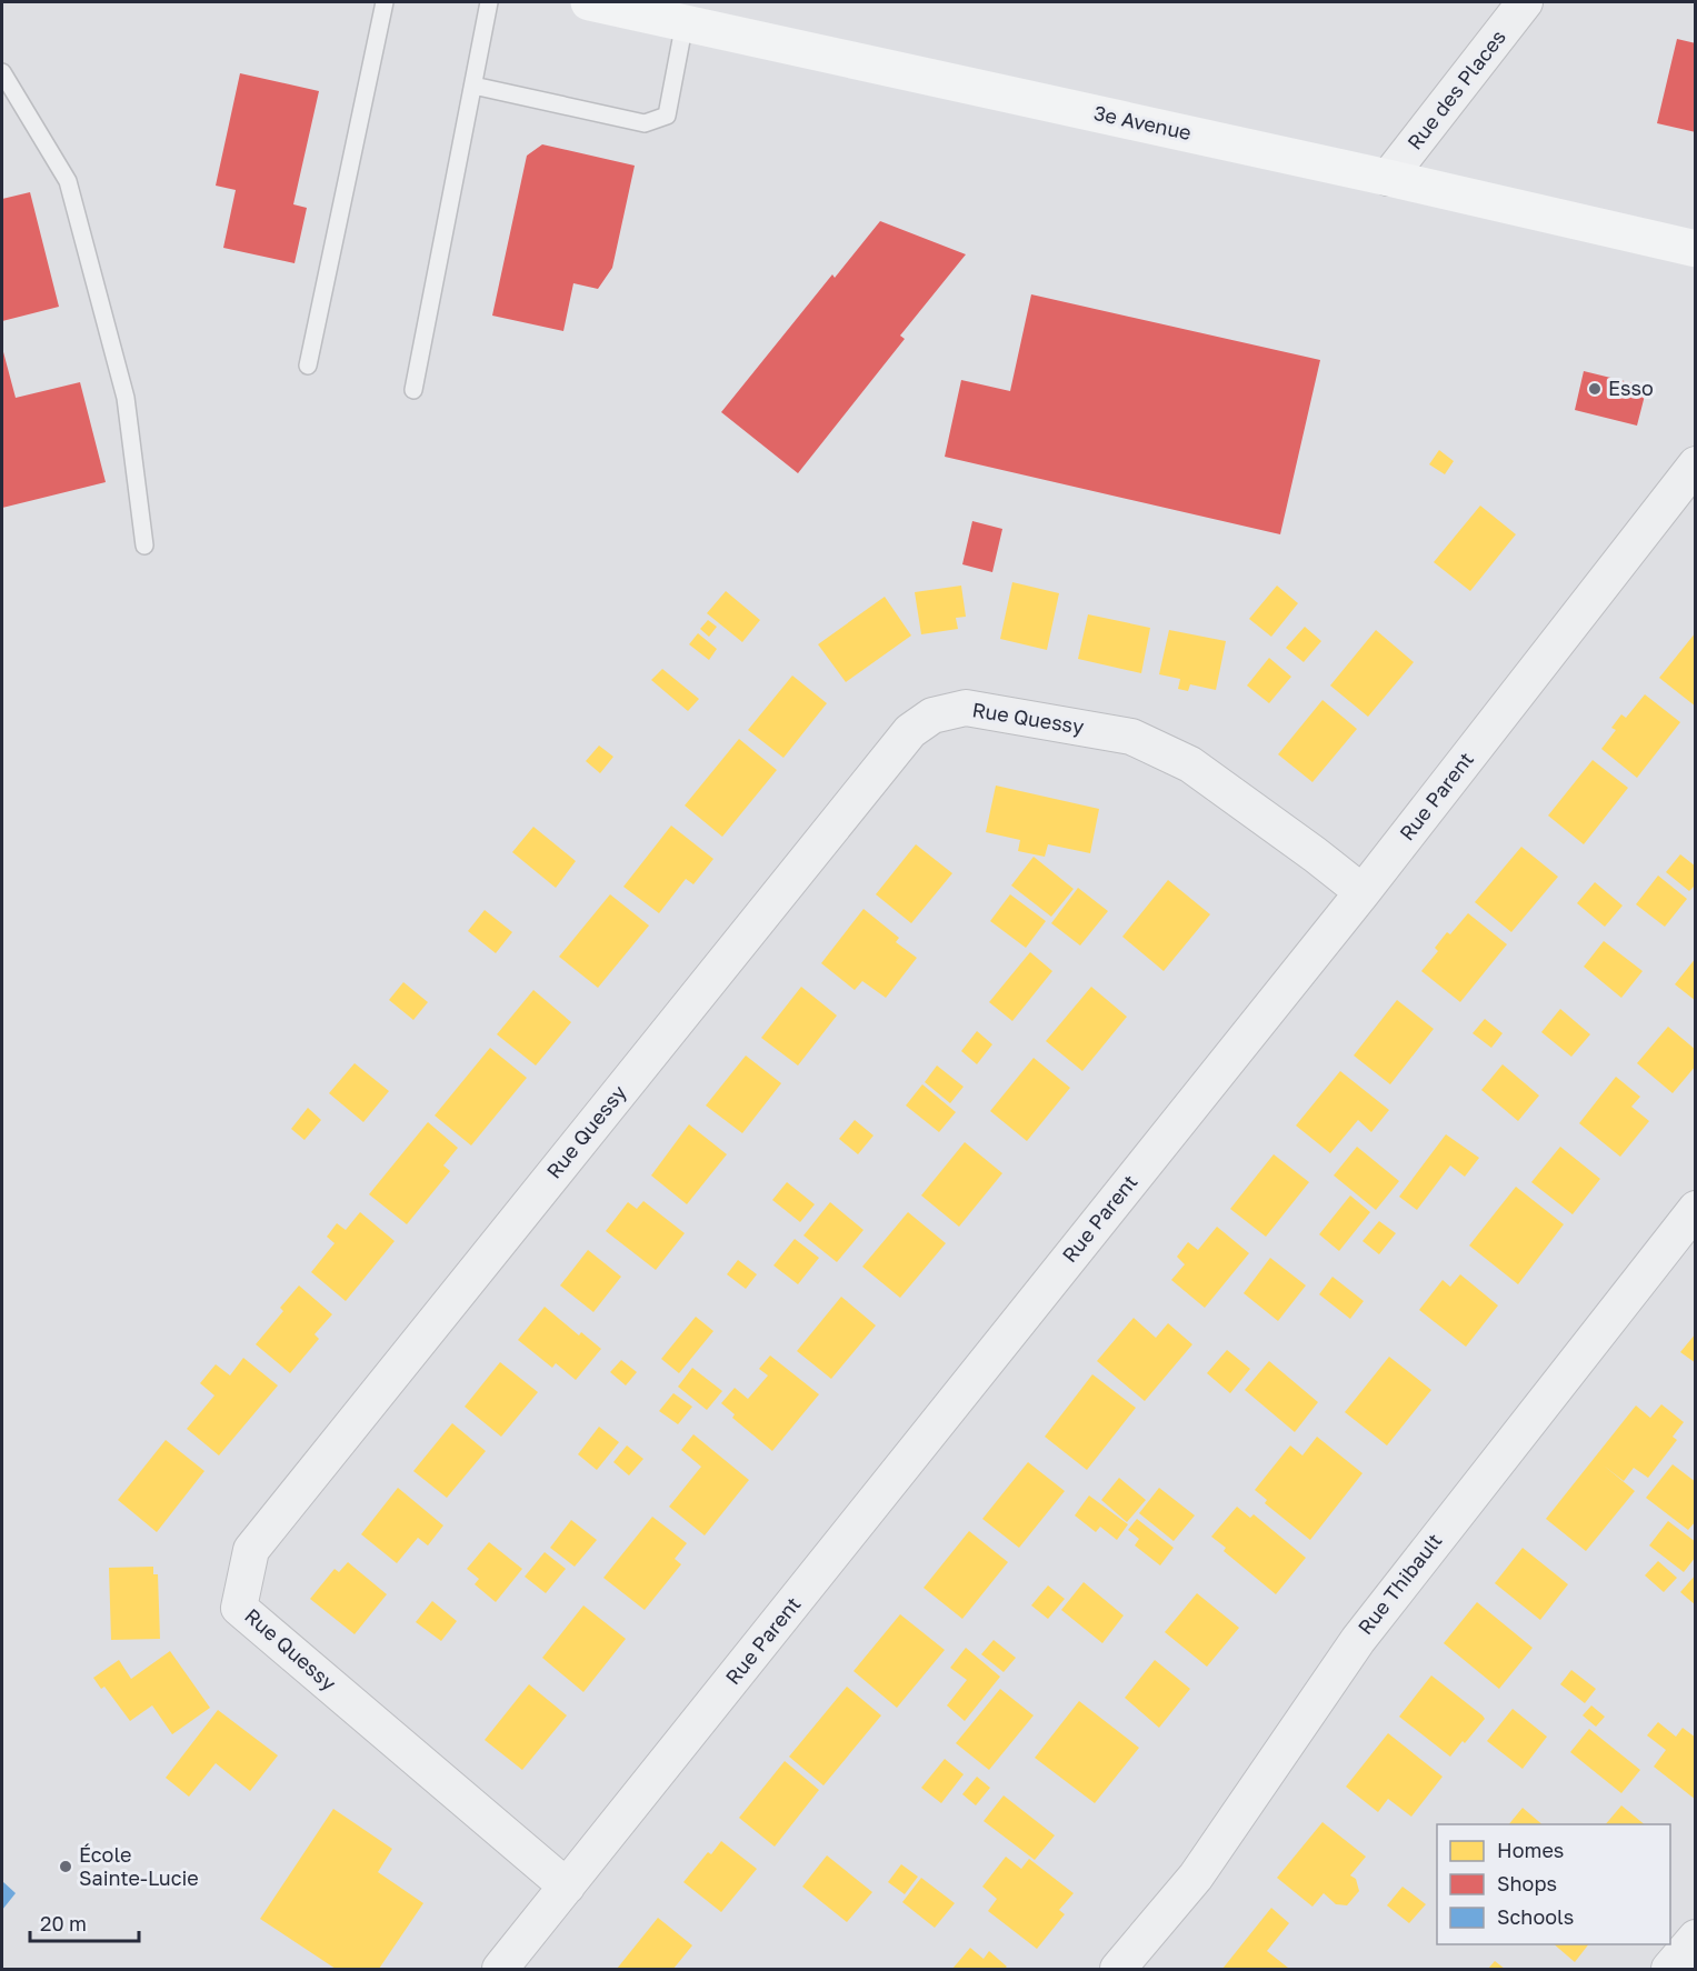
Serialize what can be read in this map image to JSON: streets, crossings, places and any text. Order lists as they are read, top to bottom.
{
  "streets": {
    "main road": ["3e Avenue"],
    "street": [
      "Rue des Places",
      "Rue Quessy",
      "Rue Parent",
      "Rue Thibault"
    ]
  },
  "crossings": [
    ["Rue des Places", "3e Avenue"],
    ["Rue Quessy", "Rue Parent"]
  ],
  "places": ["Esso", "École Sainte-Lucie"],
  "legend": ["Homes", "Shops", "Schools"],
  "scale_bar": "20 m"
}
